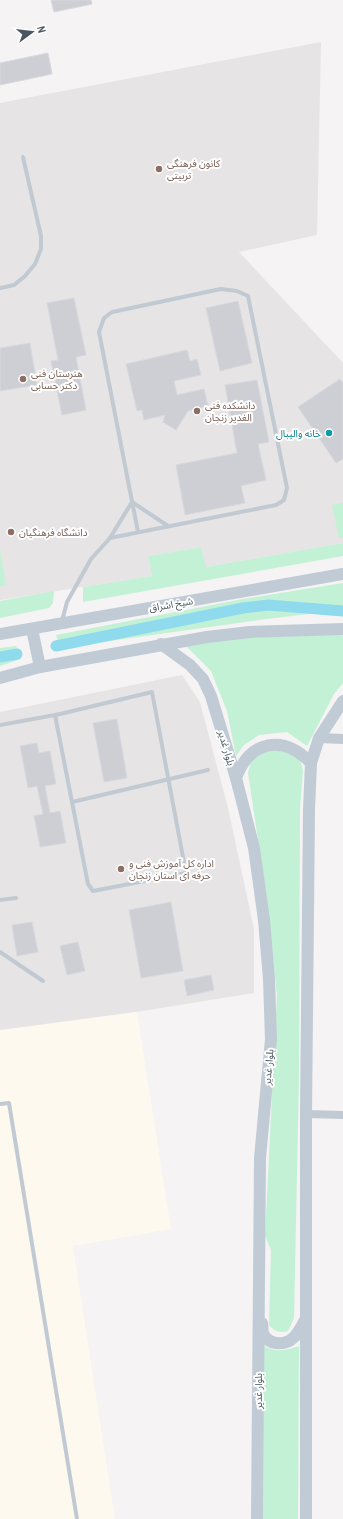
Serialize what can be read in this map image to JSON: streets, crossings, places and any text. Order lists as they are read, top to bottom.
{
  "streets": {
    "main road": ["شیخ اشراق", "بلوار غدیر"]
  },
  "places": [
    "کانون فرهنگی تربیتی",
    "هنرستان فنی دکتر حسابی",
    "دانشکده فنی الغدیر زنجان",
    "خانه والیبال",
    "دانشگاه فرهنگیان",
    "اداره کل آموزش فنی و حرفه ای استان زنجان"
  ],
  "north": "right"
}
